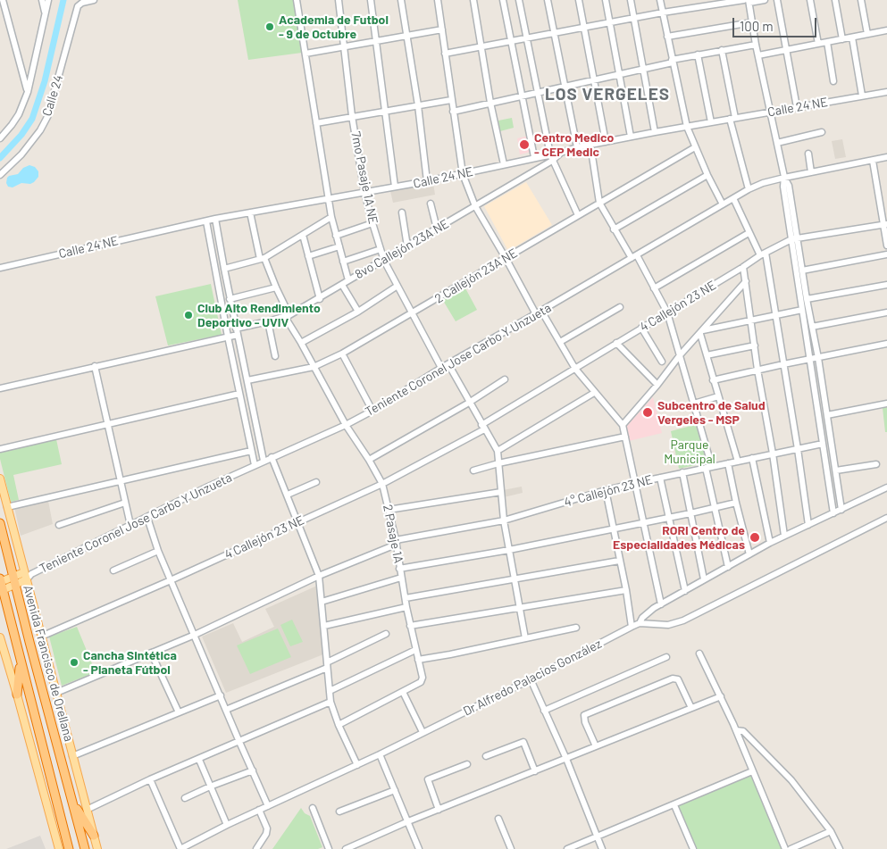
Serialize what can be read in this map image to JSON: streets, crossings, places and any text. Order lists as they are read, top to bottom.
{
  "streets": {
    "highway": ["Avenida Francisco de Orellana"],
    "street": [
      "Calle 24",
      "Calle 24 NE",
      "7mo Pasaje 1A NE",
      "8vo Callejón 23A NE",
      "2 Callejón 23A NE",
      "4 Callejón 23 NE",
      "Teniente Coronel Jose Carbo Y Unzueta",
      "4° Callejón 23 NE",
      "2 Pasaje 1A",
      "Dr Alfredo Palacios González"
    ]
  },
  "crossings": [
    ["Calle 24 NE", "7mo Pasaje 1A NE"],
    ["Calle 24 NE", "8vo Callejón 23A NE"],
    ["Calle 24 NE", "2 Pasaje 1A"],
    ["7mo Pasaje 1A NE", "8vo Callejón 23A NE"],
    ["7mo Pasaje 1A NE", "2 Callejón 23A NE"],
    ["7mo Pasaje 1A NE", "Teniente Coronel Jose Carbo Y Unzueta"],
    ["8vo Callejón 23A NE", "2 Pasaje 1A"],
    ["2 Callejón 23A NE", "2 Pasaje 1A"],
    ["4 Callejón 23 NE", "2 Pasaje 1A"],
    ["4 Callejón 23 NE", "Avenida Francisco de Orellana"],
    ["Teniente Coronel Jose Carbo Y Unzueta", "2 Pasaje 1A"],
    ["Teniente Coronel Jose Carbo Y Unzueta", "Avenida Francisco de Orellana"],
    ["4° Callejón 23 NE", "2 Pasaje 1A"],
    ["4° Callejón 23 NE", "Avenida Francisco de Orellana"]
  ],
  "districts": ["LOS VERGELES"],
  "parks": ["Parque Municipal"],
  "places": [
    "Academia de Futbol - 9 de Octubre",
    "Centro Medico - CEP Medic",
    "Club Alto Rendimiento Deportivo - UVIV",
    "Subcentro de Salud Vergeles - MSP",
    "RORI Centro de Especialidades Médicas",
    "Cancha Sintética - Planeta Fútbol"
  ],
  "scale_bar": "100 m"
}
